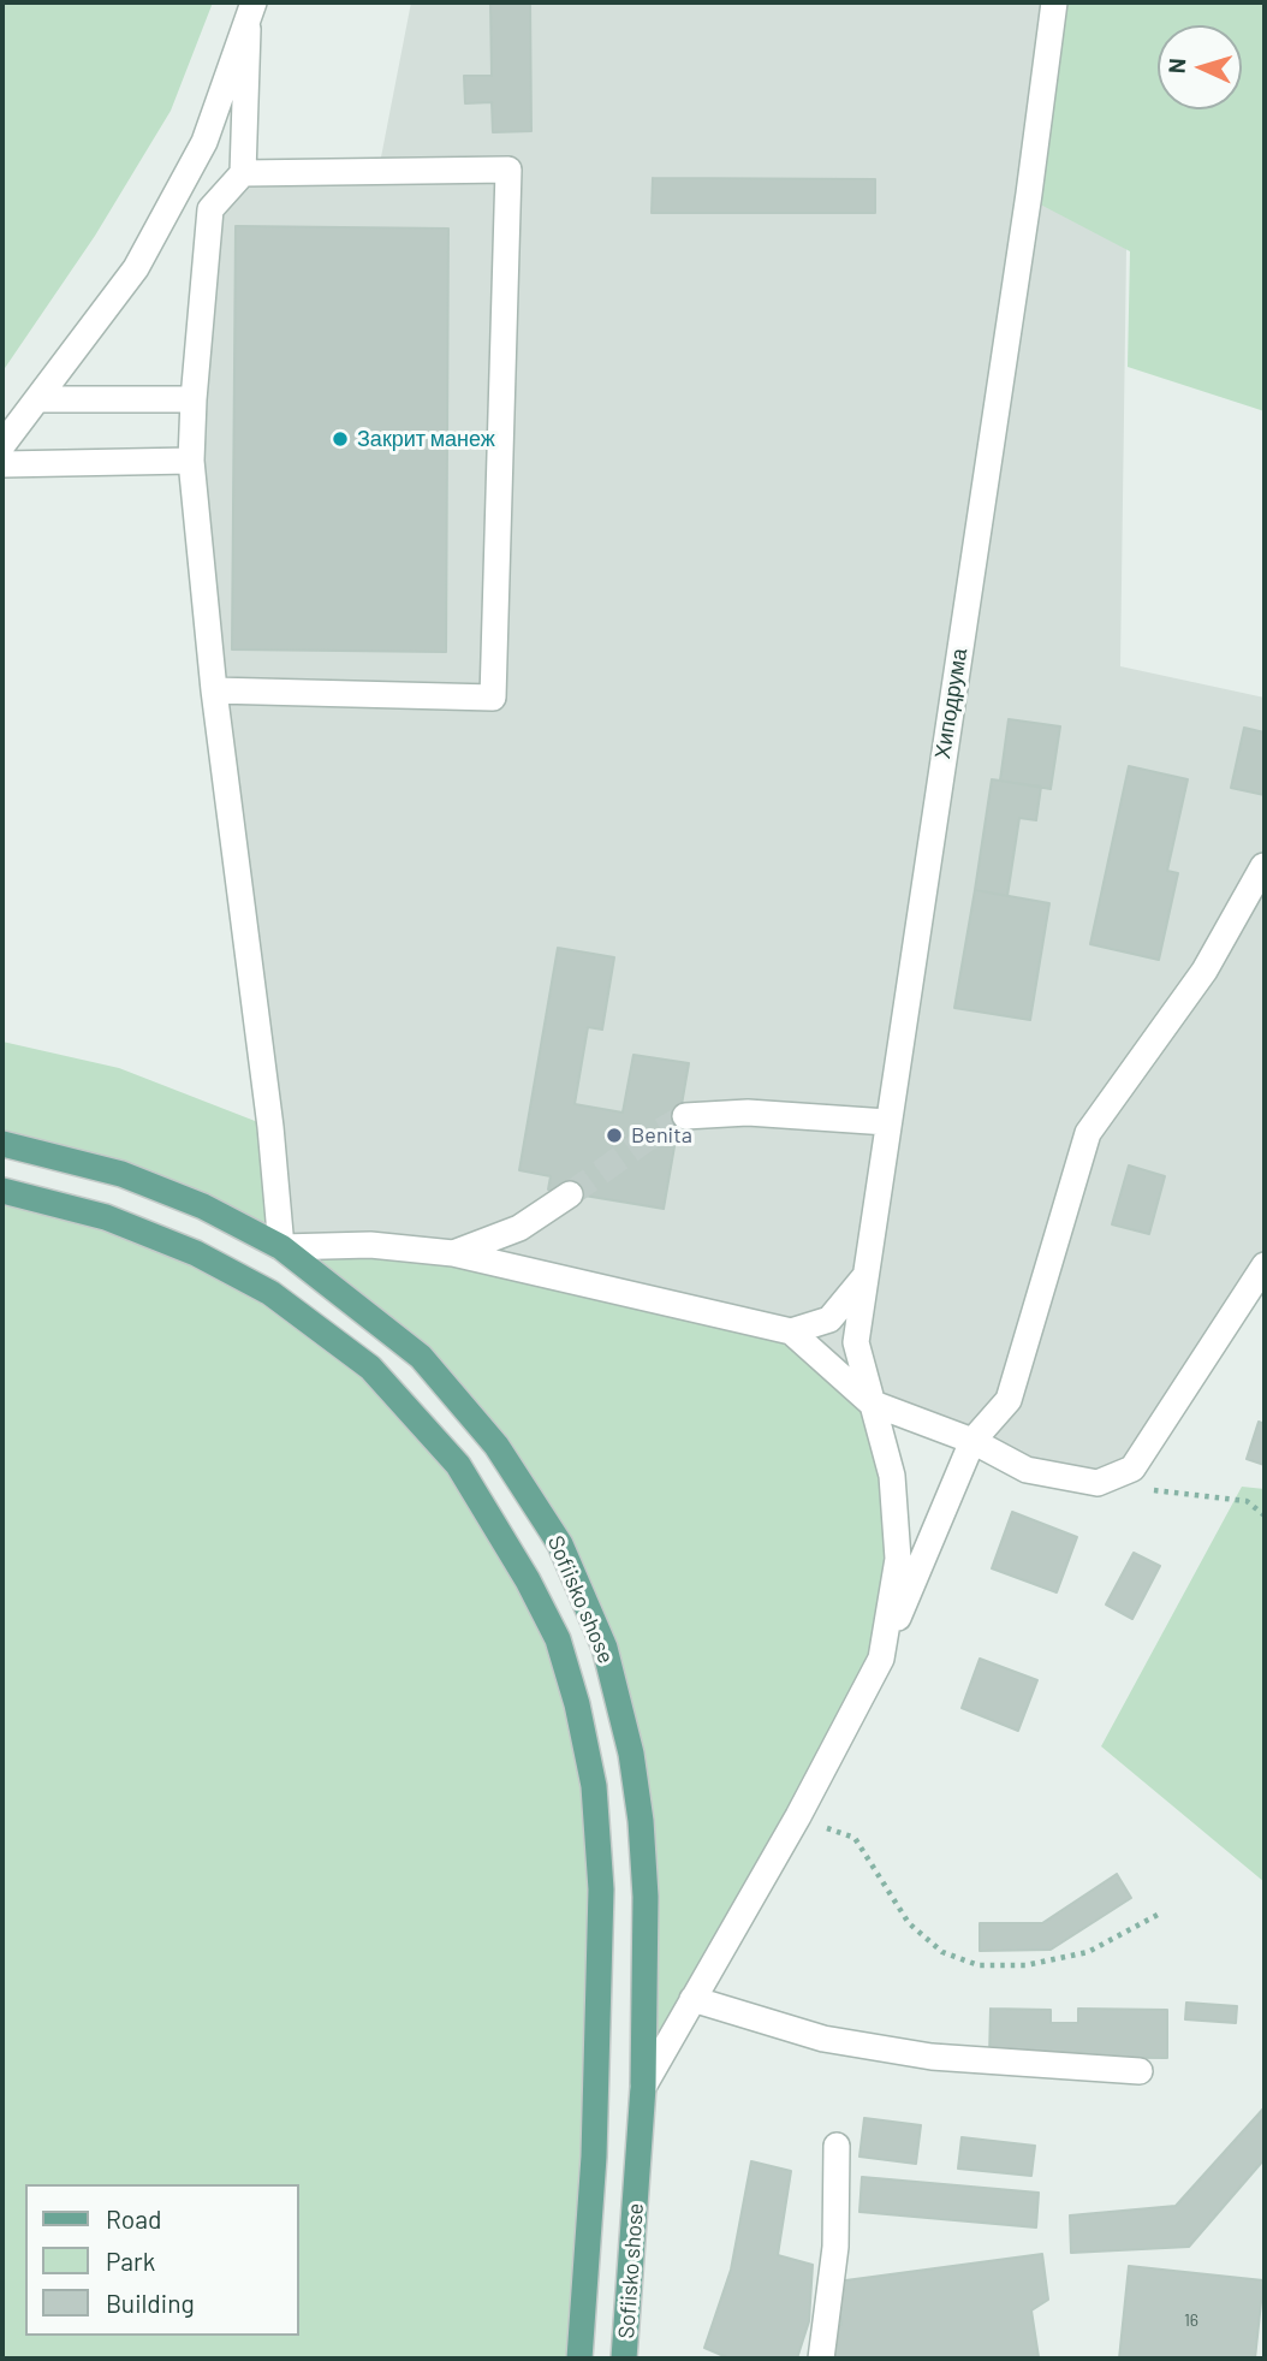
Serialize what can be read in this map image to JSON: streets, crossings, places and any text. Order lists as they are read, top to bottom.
{
  "streets": {
    "main road": ["Sofiisko shose"],
    "street": ["Хиподрума"]
  },
  "places": ["Закрит манеж", "Benita"],
  "house_numbers": ["16"],
  "legend": ["Road", "Park", "Building"],
  "north": "left"
}
